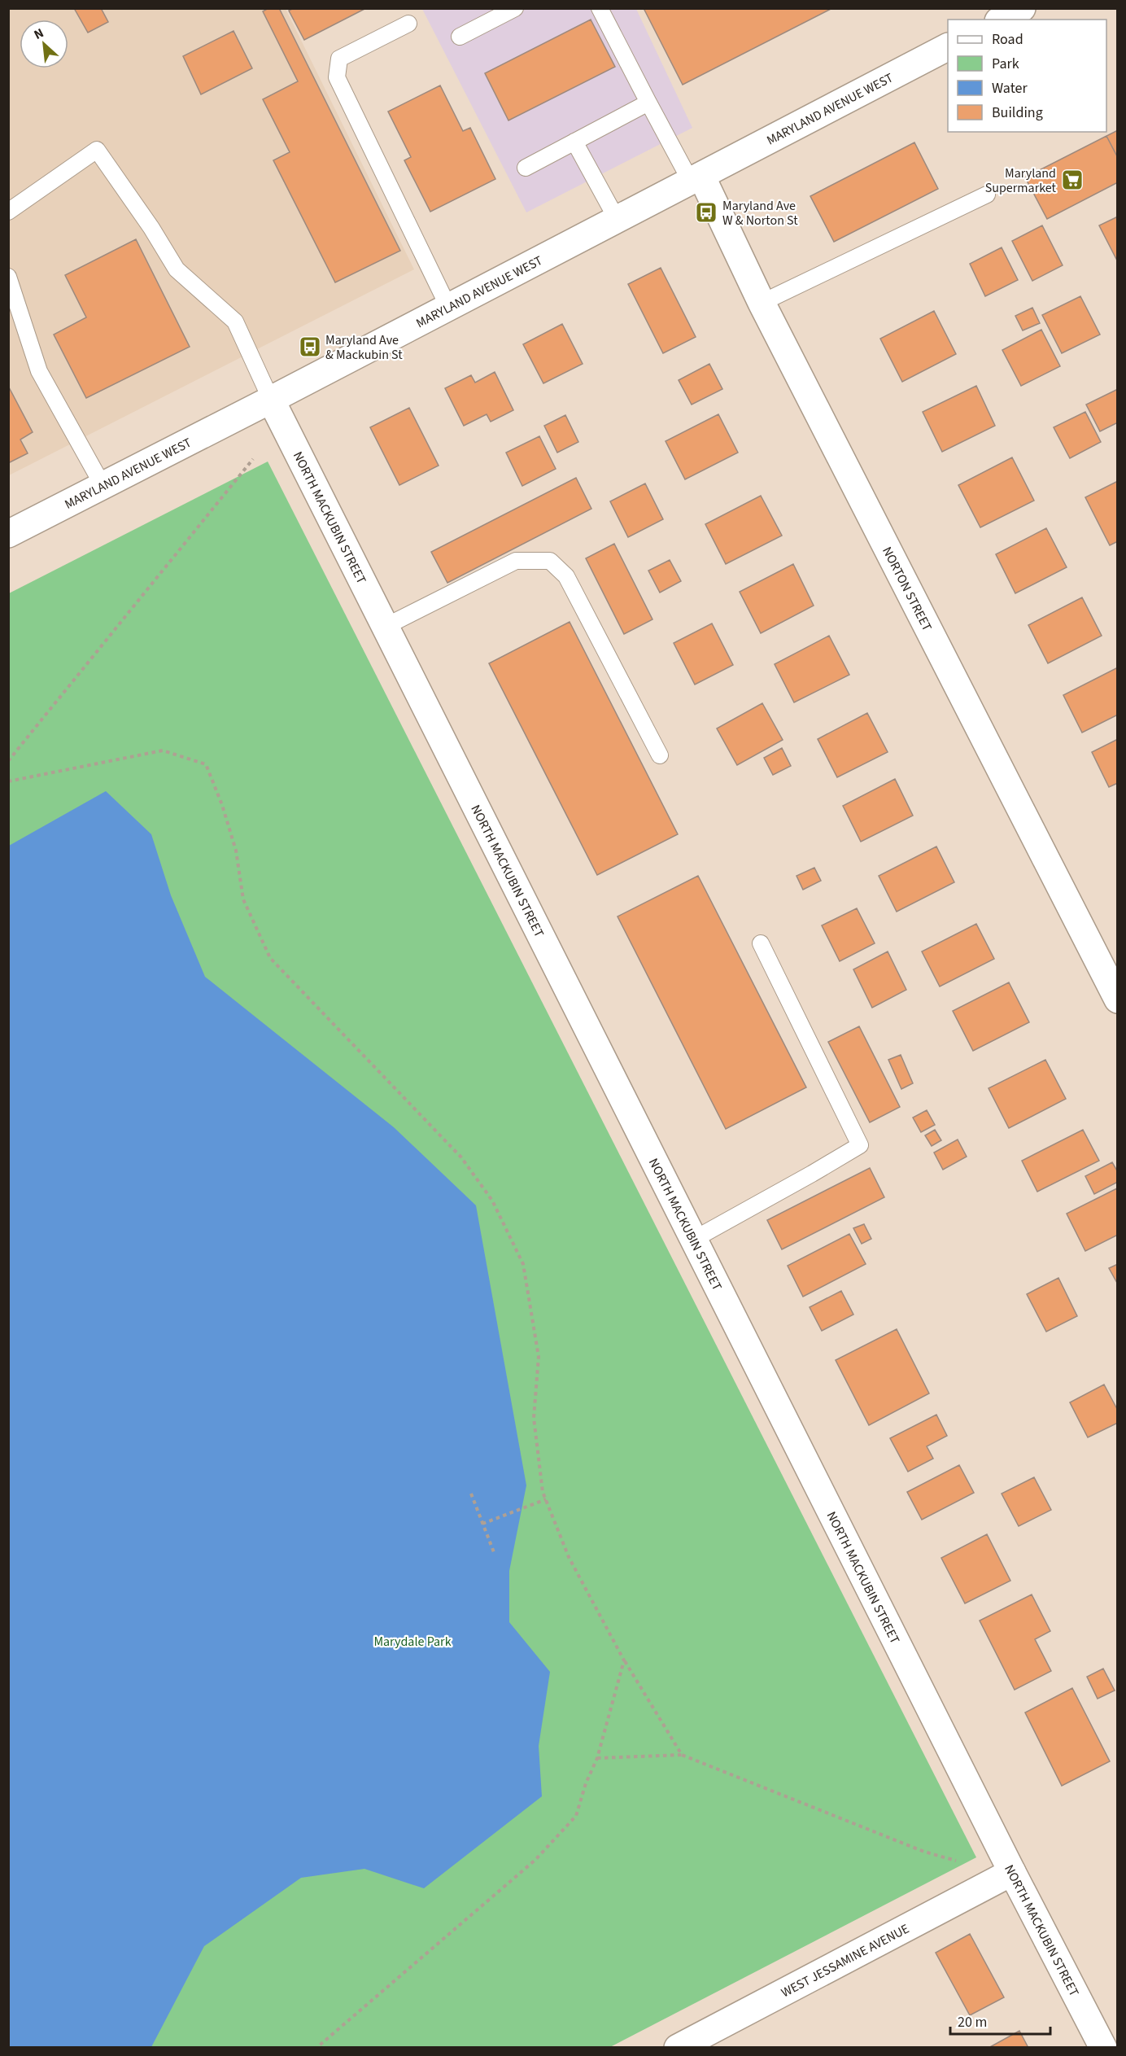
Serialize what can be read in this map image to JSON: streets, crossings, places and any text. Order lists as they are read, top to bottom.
{
  "streets": {
    "street": [
      "MARYLAND AVENUE WEST",
      "NORTH MACKUBIN STREET",
      "NORTON STREET",
      "WEST JESSAMINE AVENUE"
    ]
  },
  "crossings": [
    ["MARYLAND AVENUE WEST", "NORTH MACKUBIN STREET"],
    ["MARYLAND AVENUE WEST", "NORTON STREET"],
    ["NORTH MACKUBIN STREET", "WEST JESSAMINE AVENUE"]
  ],
  "parks": ["Marydale Park"],
  "places": {
    "supermarket": ["Maryland Supermarket"],
    "bus stop": ["Maryland Ave W & Norton St", "Maryland Ave & Mackubin St"]
  },
  "legend": [
    "Road",
    "Park",
    "Water",
    "Building"
  ],
  "scale_bar": "20 m",
  "north": "top left"
}
